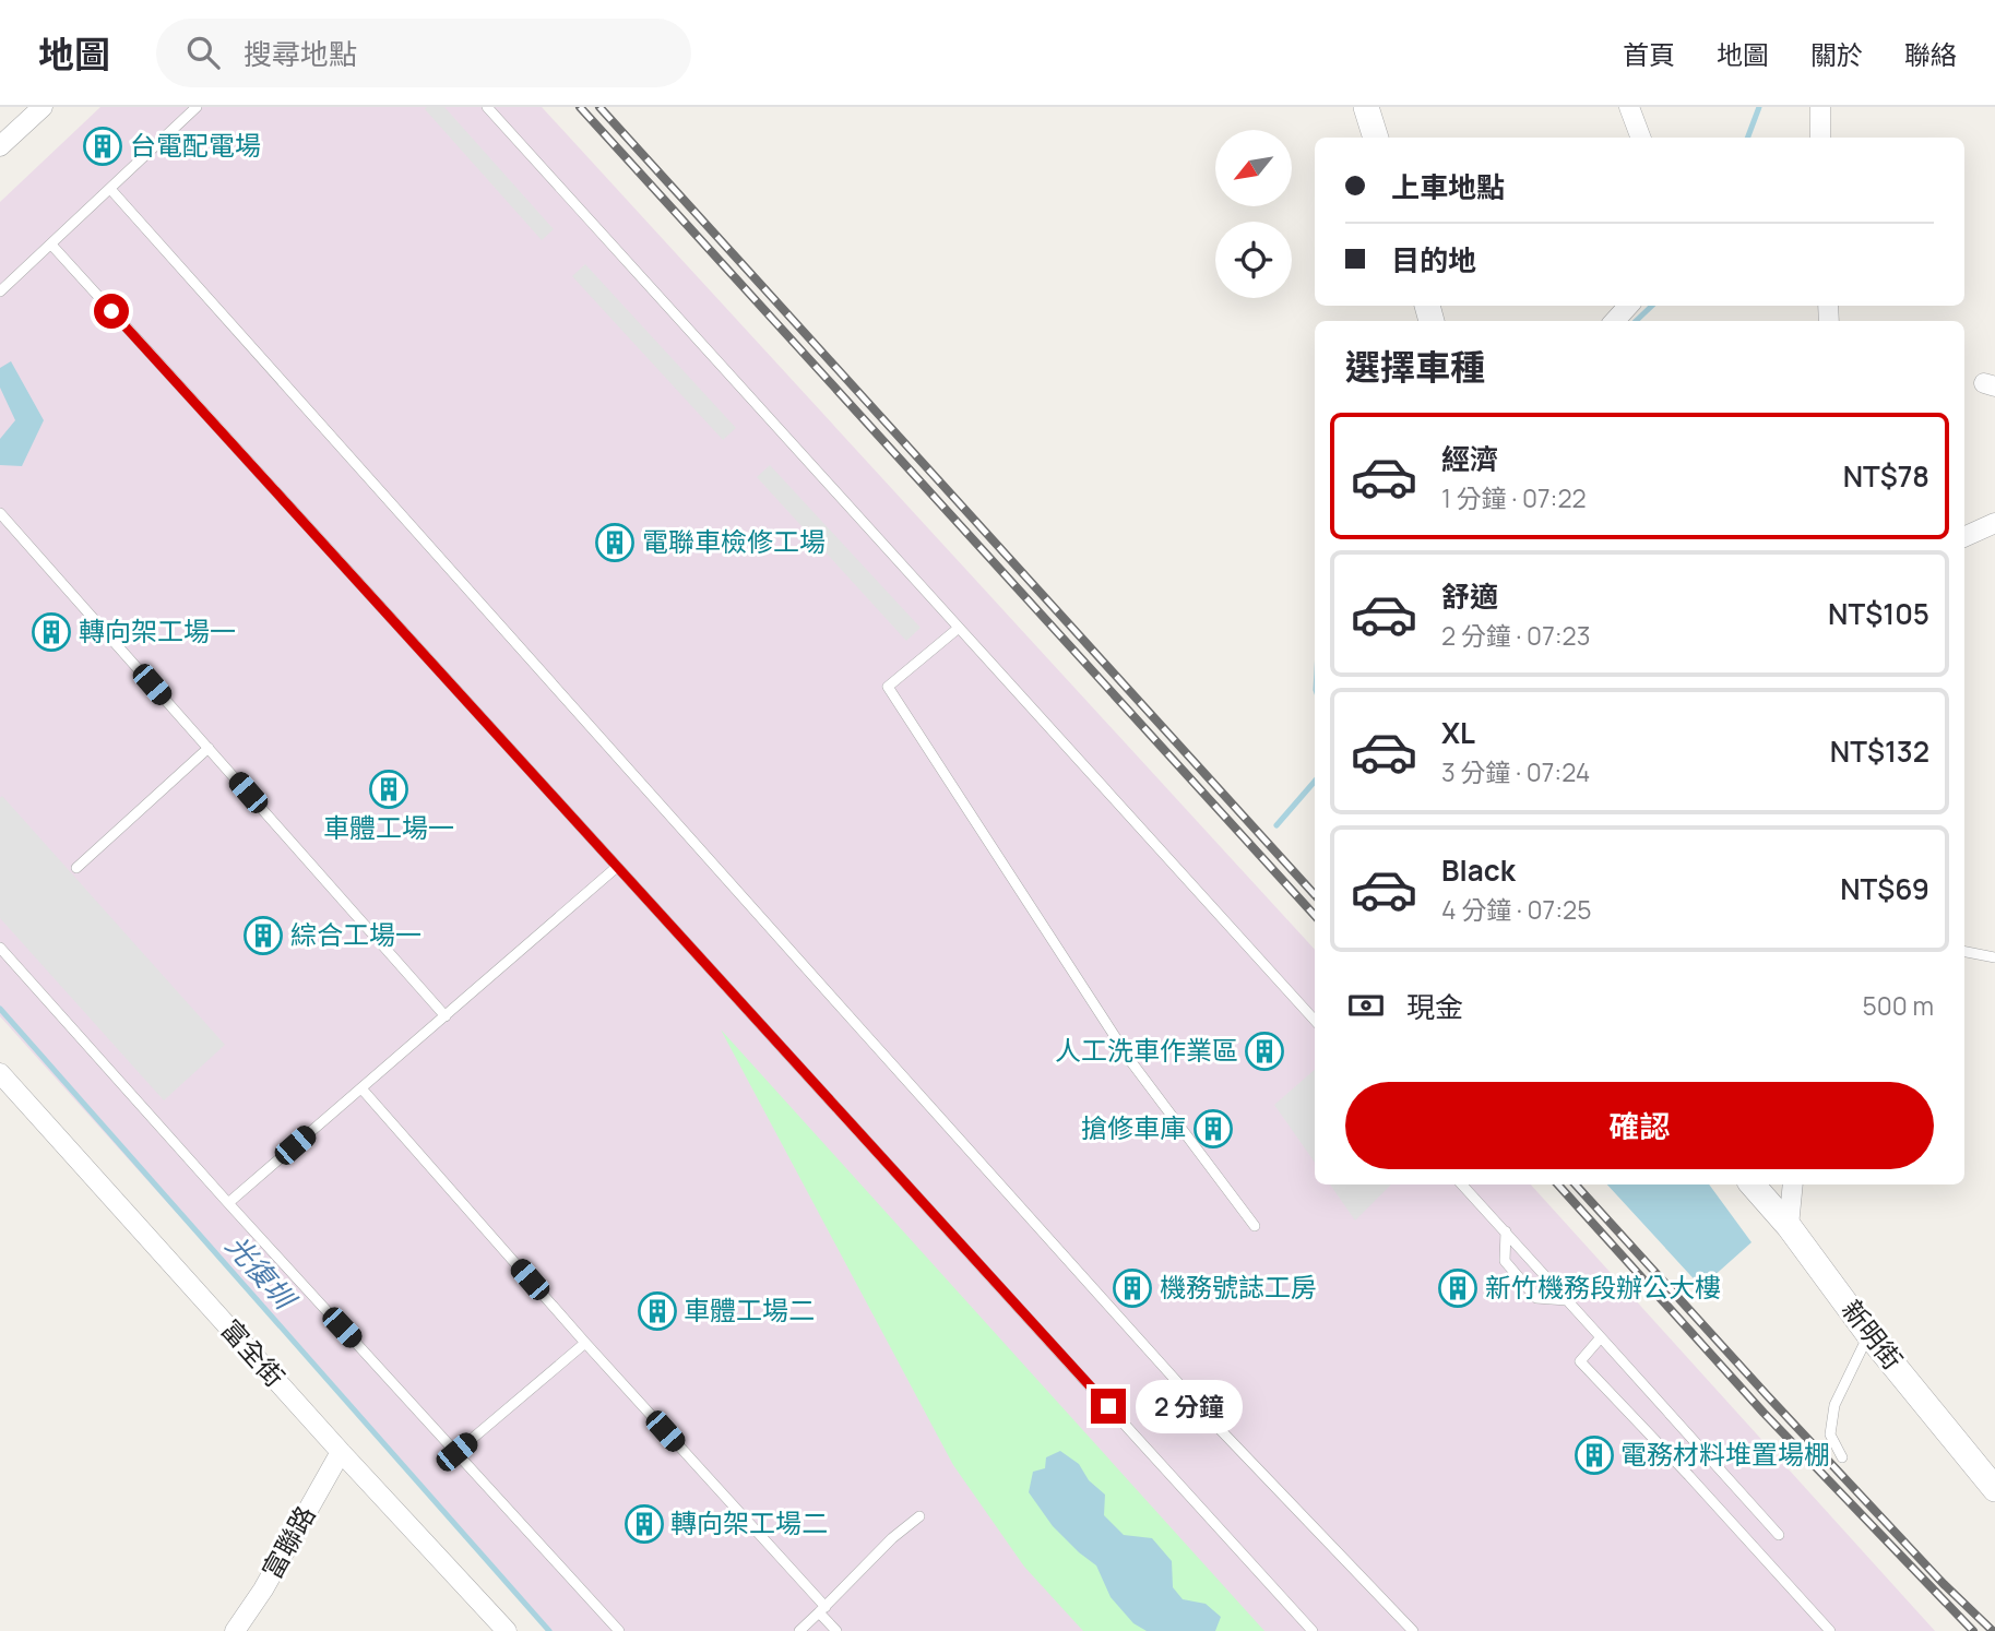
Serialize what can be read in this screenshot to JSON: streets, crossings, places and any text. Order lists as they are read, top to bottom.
{
  "streets": {
    "street": ["新明街", "富全街", "富聯路"]
  },
  "crossings": [
    ["富全街", "富聯路"]
  ],
  "water": ["光復圳"],
  "places": {
    "building": [
      "台電配電場",
      "電聯車檢修工場",
      "轉向架工場一",
      "車體工場一",
      "綜合工場一",
      "人工洗車作業區",
      "搶修車庫",
      "機務號誌工房",
      "新竹機務段辦公大樓",
      "車體工場二",
      "電務材料堆置場棚",
      "轉向架工場二"
    ]
  },
  "north": "bottom left",
  "page": {
    "header": "地圖",
    "search": "搜尋地點",
    "nav": [
      "首頁",
      "地圖",
      "關於",
      "聯絡"
    ],
    "banner": ["上車地點", "目的地"],
    "heading": "選擇車種",
    "list": [
      {
        "name": "經濟",
        "note": "1 分鐘 · 07:22",
        "value": "NT$78"
      },
      {
        "name": "舒適",
        "note": "2 分鐘 · 07:23",
        "value": "NT$105"
      },
      {
        "name": "XL",
        "note": "3 分鐘 · 07:24",
        "value": "NT$132"
      },
      {
        "name": "Black",
        "note": "4 分鐘 · 07:25",
        "value": "NT$69"
      }
    ],
    "pay": ["現金", "500 m"],
    "buttons": "確認",
    "bubble": "2 分鐘"
  }
}
